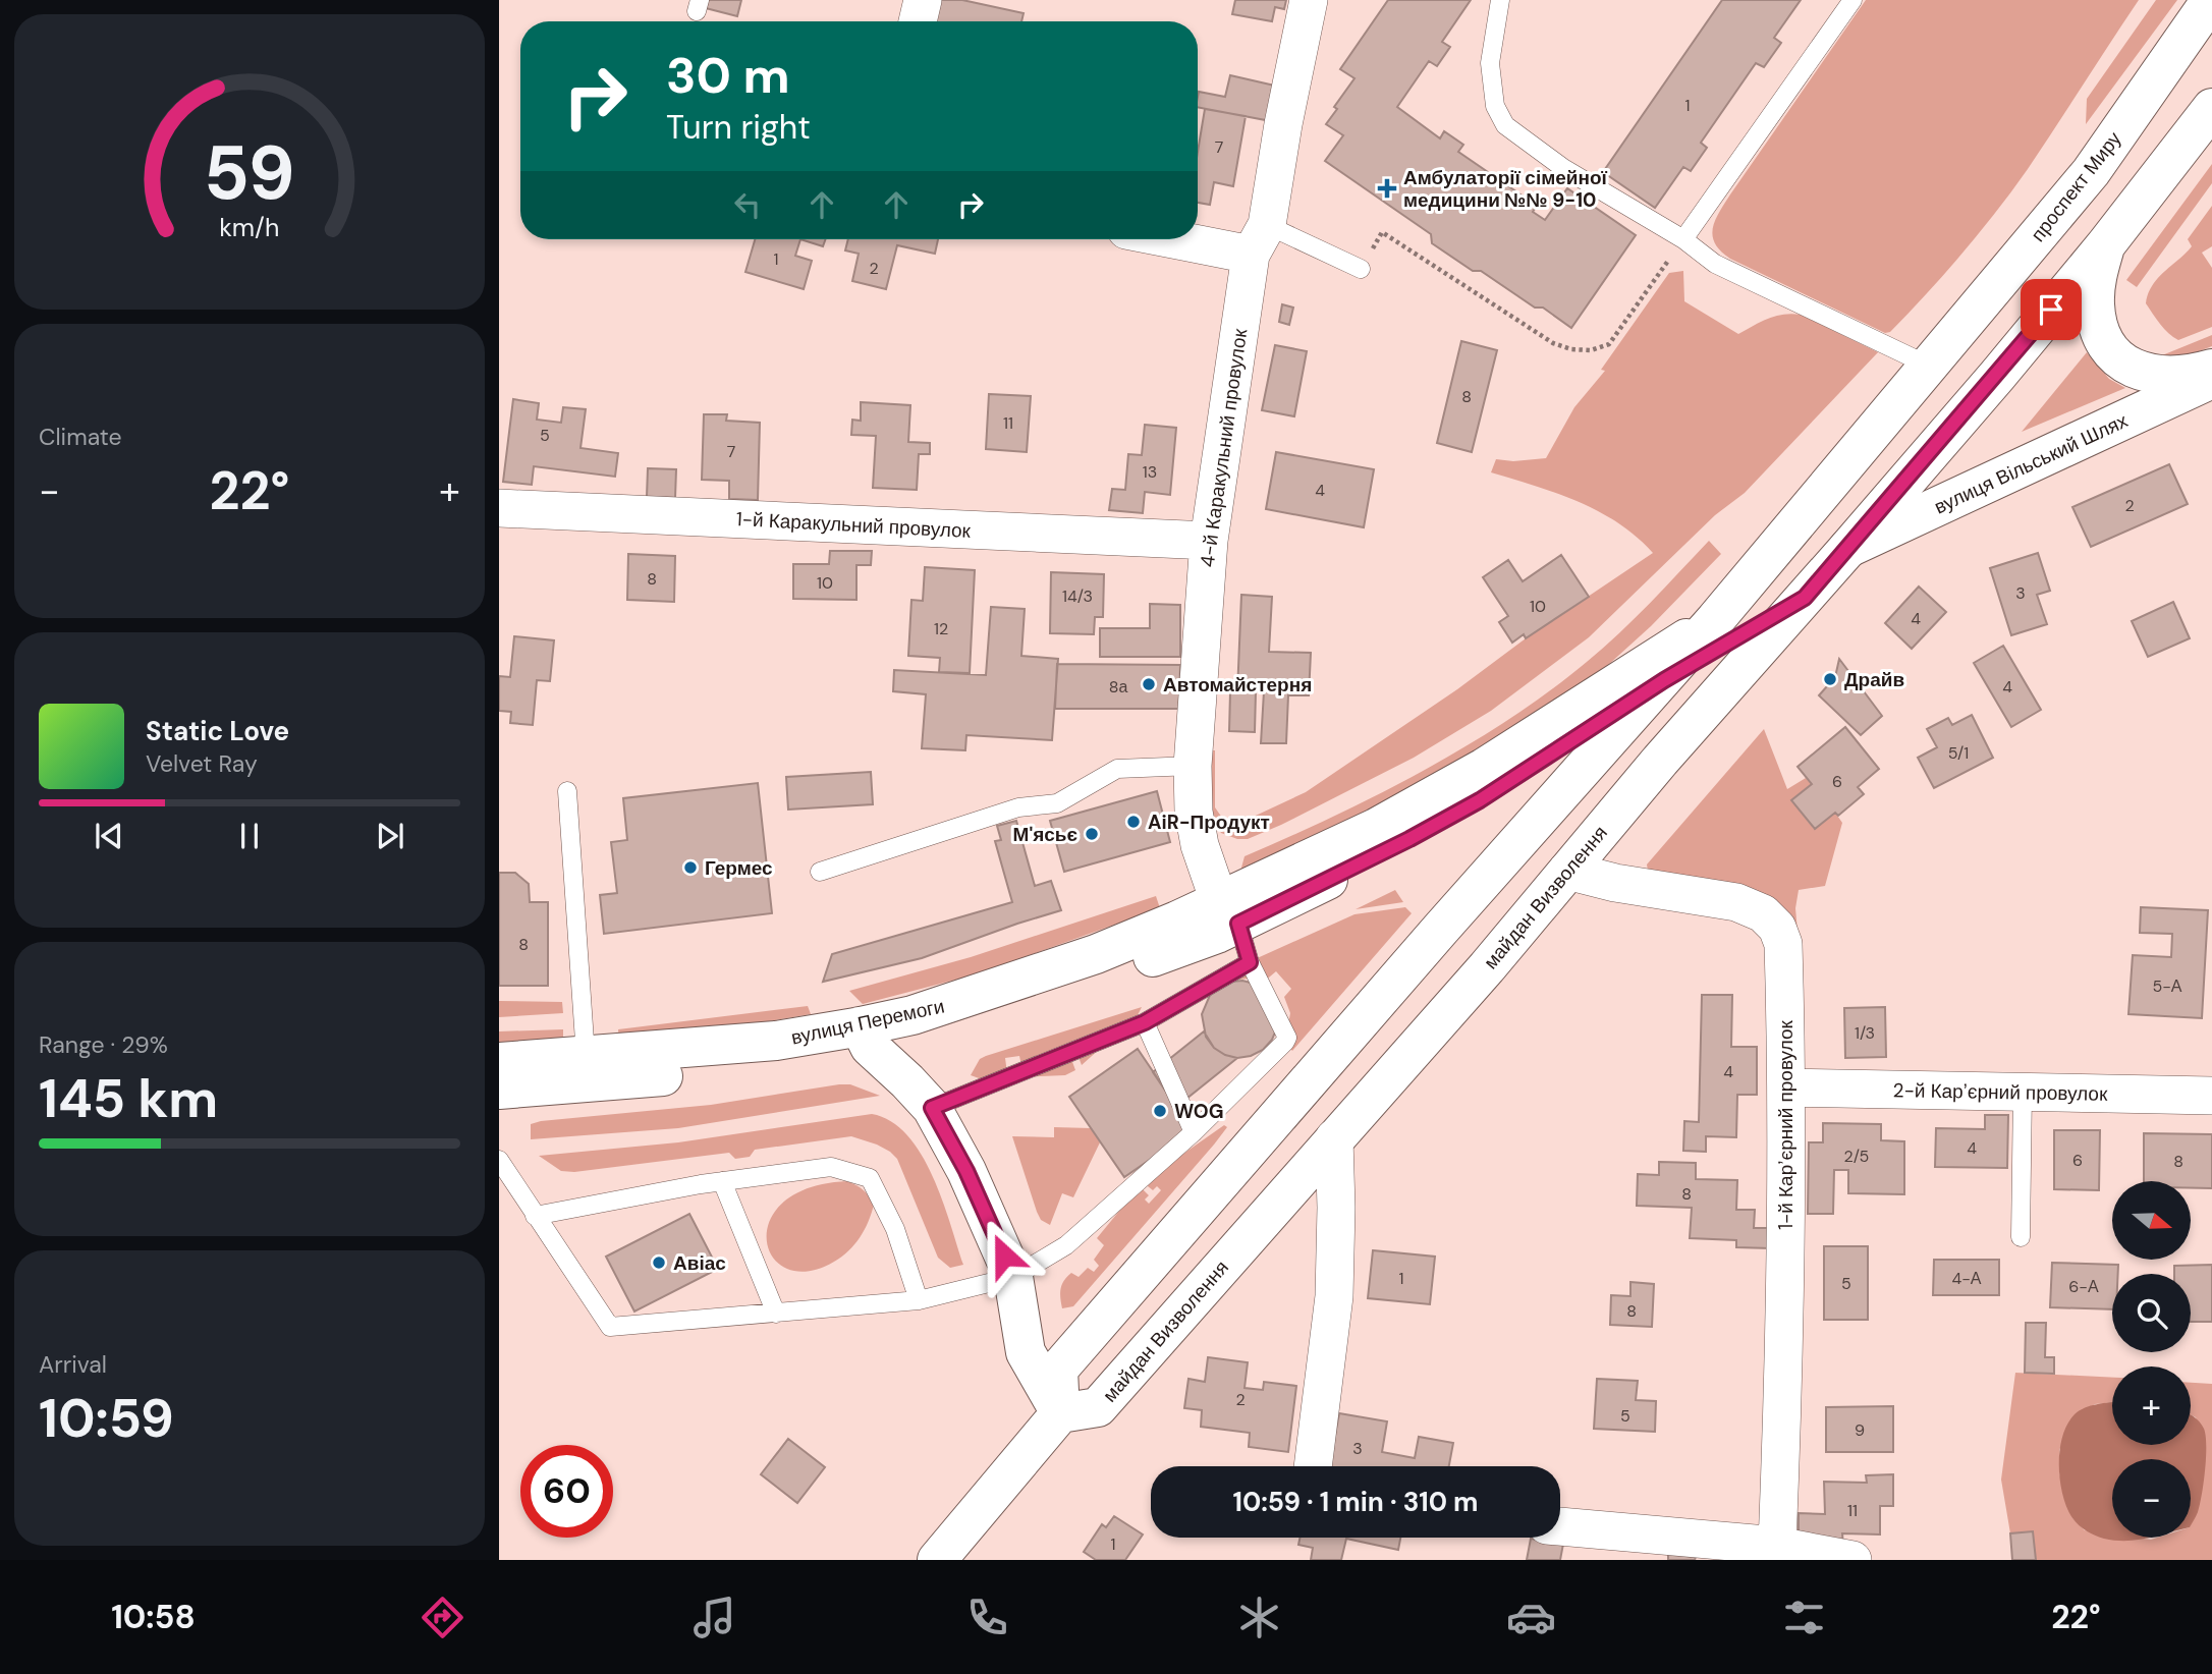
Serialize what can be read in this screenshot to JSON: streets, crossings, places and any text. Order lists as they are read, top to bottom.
{
  "streets": {
    "main road": [
      "проспект Миру",
      "вулиця Вільський Шлях",
      "майдан Визволення",
      "вулиця Перемоги"
    ],
    "street": [
      "4-й Каракульний провулок",
      "1-й Каракульний провулок",
      "2-й Карʼєрний провулок",
      "1-й Карʼєрний провулок"
    ]
  },
  "crossings": [
    ["проспект Миру", "майдан Визволення"],
    ["4-й Каракульний провулок", "1-й Каракульний провулок"],
    ["4-й Каракульний провулок", "майдан Визволення"],
    ["4-й Каракульний провулок", "вулиця Перемоги"],
    ["вулиця Вільський Шлях", "майдан Визволення"],
    ["майдан Визволення", "вулиця Перемоги"],
    ["майдан Визволення", "1-й Карʼєрний провулок"],
    ["2-й Карʼєрний провулок", "1-й Карʼєрний провулок"]
  ],
  "places": {
    "health": ["Амбулаторії сімейної медицини №№ 9-10"],
    "other": [
      "Драйв",
      "Автомайстерня",
      "AiR-Продукт",
      "М'ясьє",
      "Гермес",
      "WOG",
      "Авіас"
    ]
  },
  "house_numbers": [
    "1",
    "7",
    "1",
    "2",
    "8",
    "11",
    "5",
    "7",
    "13",
    "4",
    "2",
    "8",
    "10",
    "3",
    "14/3",
    "10",
    "4",
    "12",
    "8а",
    "4",
    "5/1",
    "6",
    "8",
    "5-А",
    "1/3",
    "4",
    "4",
    "2/5",
    "6",
    "8",
    "8",
    "1",
    "4-А",
    "5",
    "6-А",
    "8",
    "2",
    "5",
    "9",
    "3",
    "11",
    "1"
  ],
  "north": "right",
  "page": {
    "turn": ["30 m", "Turn right"],
    "tile": [
      "Climate",
      ["Range · 29%", "145 km"],
      ["Arrival", "10:59"]
    ],
    "heat": ["−", "22°", "+"],
    "song": ["Static Love", "Velvet Ray"],
    "map_buttons": ["+", "−"],
    "limit": "60",
    "trip": "10:59 · 1 min · 310 m",
    "tabs": ["10:58", "22°"],
    "gauge": ["59", "km/h"]
  }
}
